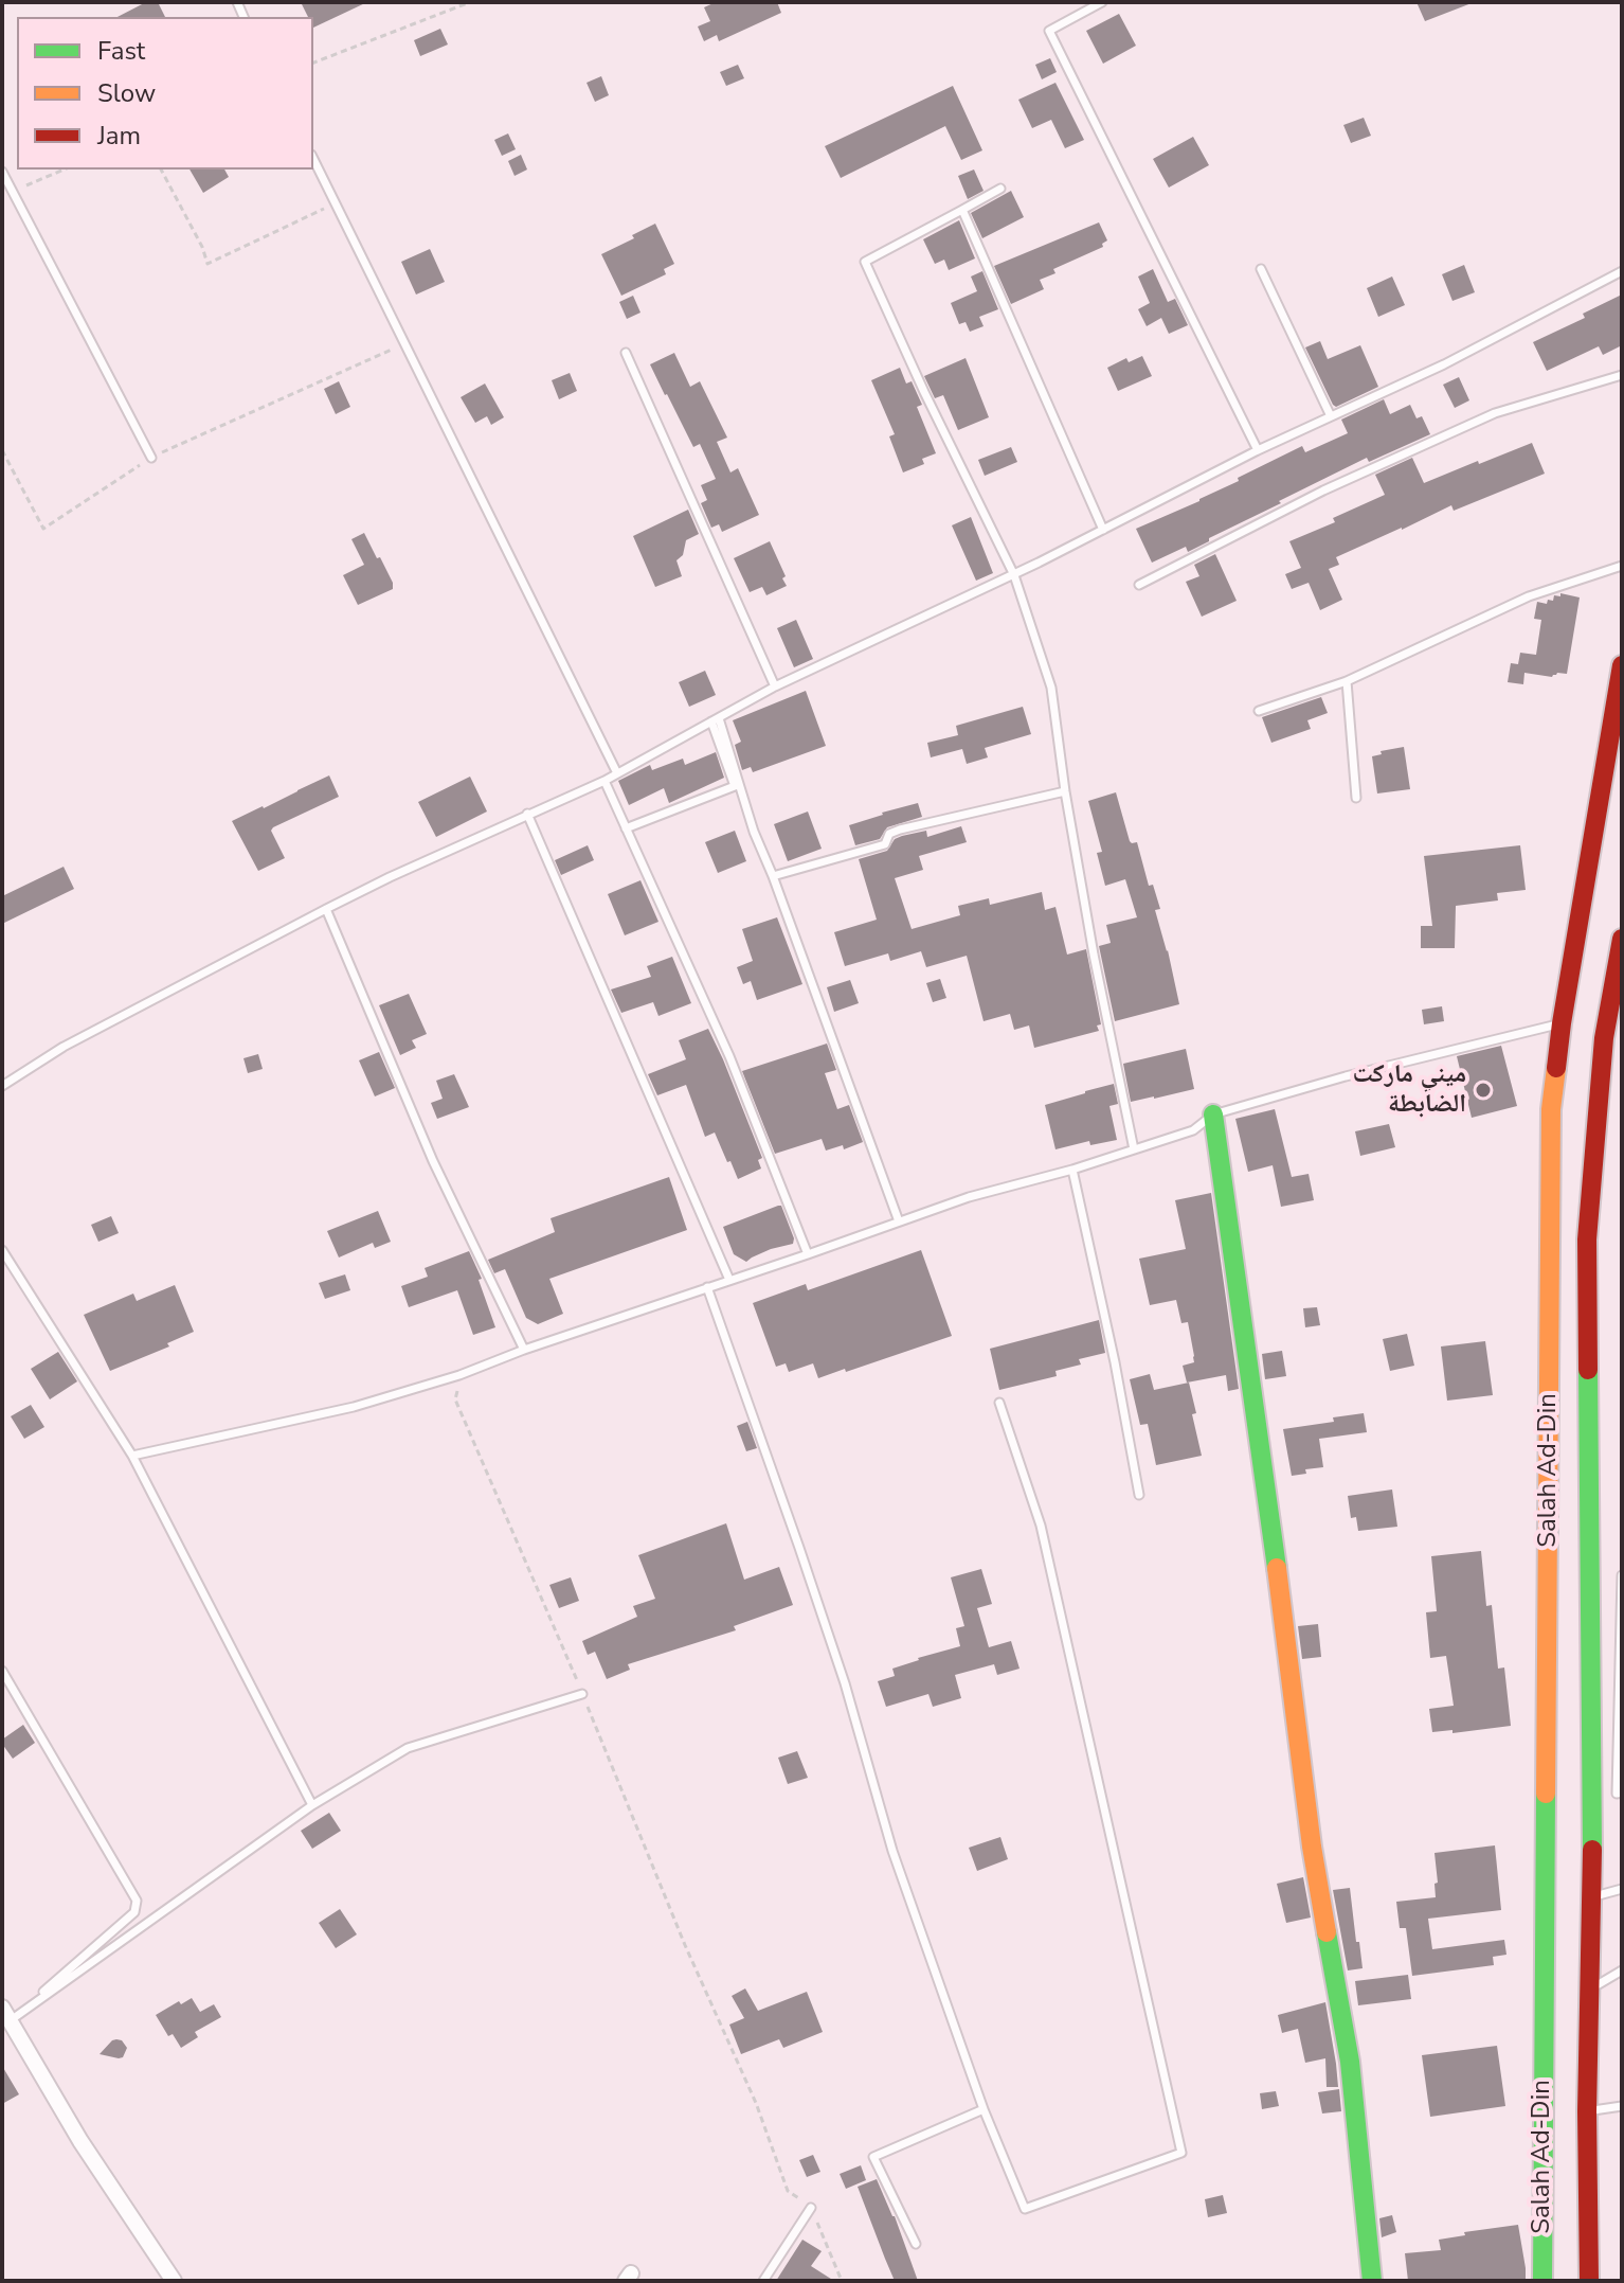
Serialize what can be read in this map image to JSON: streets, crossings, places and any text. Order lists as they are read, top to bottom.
{
  "streets": {
    "main road": ["Salah Ad-Din"]
  },
  "places": ["ميني ماركت الضابطة"],
  "legend": ["Fast", "Slow", "Jam"]
}
